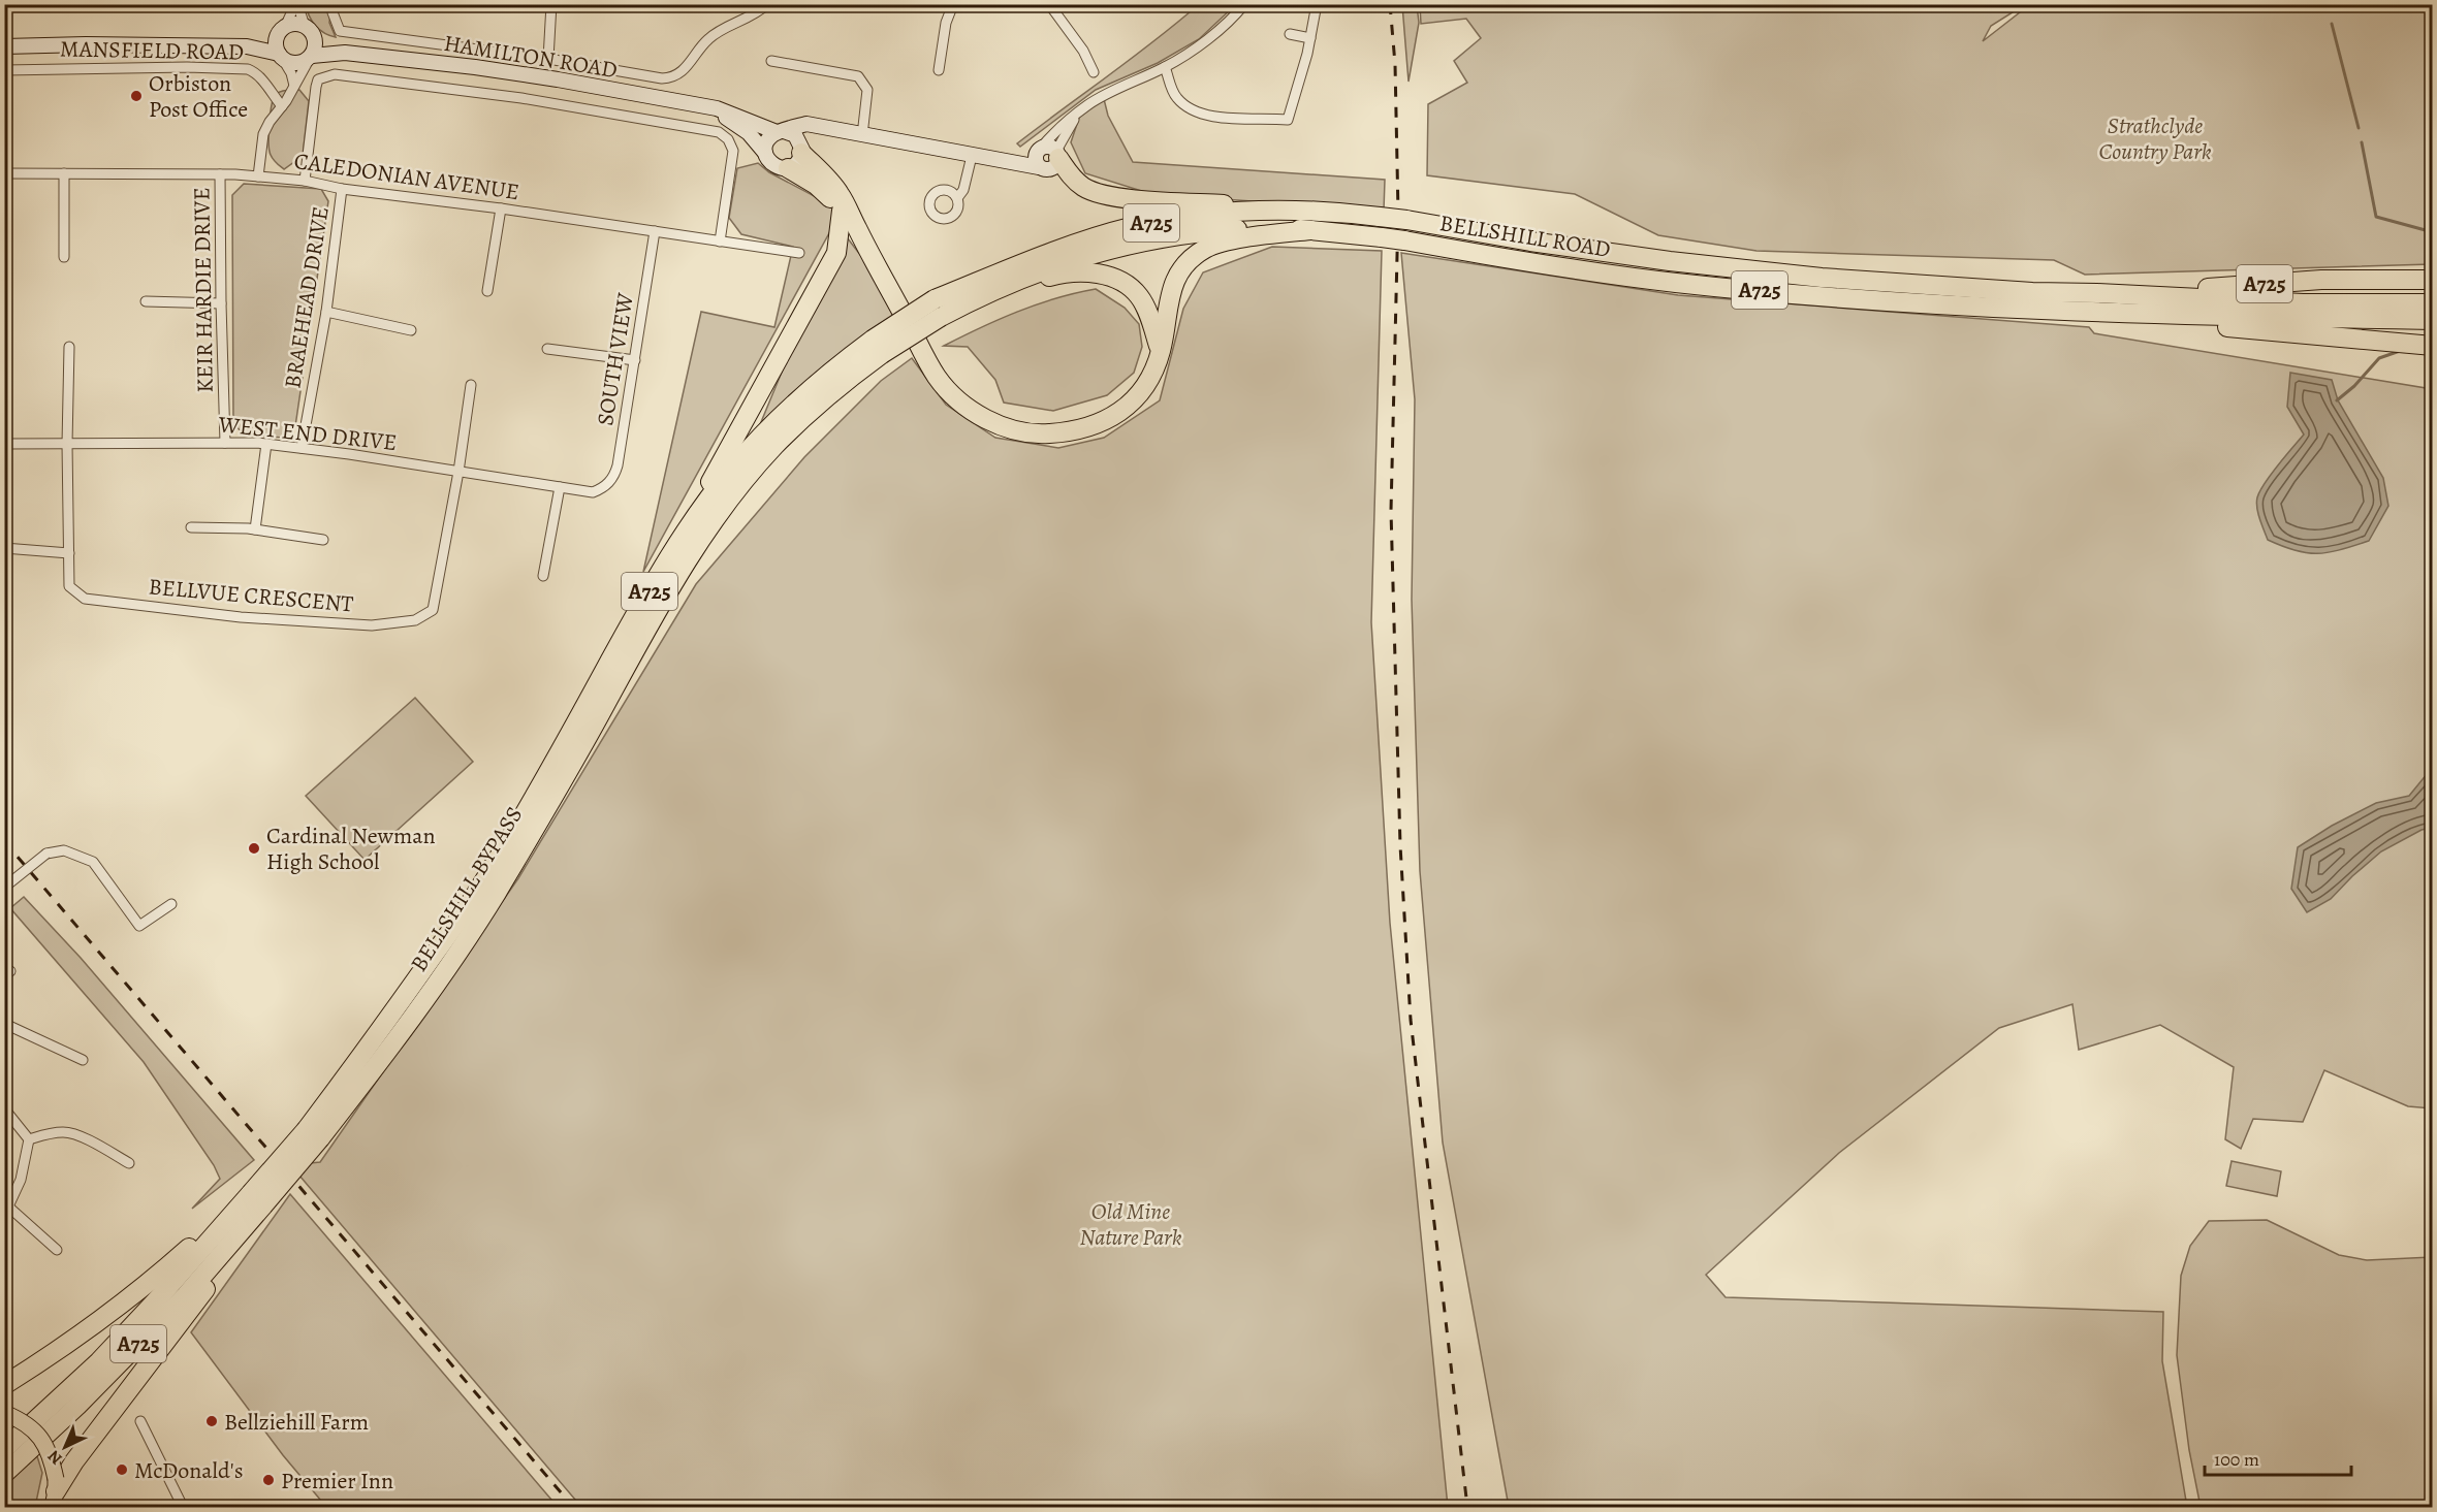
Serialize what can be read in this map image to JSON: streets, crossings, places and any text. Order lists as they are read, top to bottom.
{
  "streets": {
    "highway": ["A725", "BELLSHILL ROAD", "BELLSHILL BYPASS"],
    "main road": ["HAMILTON ROAD"],
    "street": [
      "MANSFIELD ROAD",
      "CALEDONIAN AVENUE",
      "KEIR HARDIE DRIVE",
      "BRAEHEAD DRIVE",
      "SOUTH VIEW",
      "WEST END DRIVE",
      "BELLVUE CRESCENT"
    ]
  },
  "crossings": [
    ["CALEDONIAN AVENUE", "KEIR HARDIE DRIVE"],
    ["CALEDONIAN AVENUE", "BRAEHEAD DRIVE"],
    ["CALEDONIAN AVENUE", "SOUTH VIEW"],
    ["A725", "BELLSHILL ROAD"],
    ["BELLSHILL ROAD", "BELLSHILL BYPASS"],
    ["KEIR HARDIE DRIVE", "WEST END DRIVE"],
    ["BRAEHEAD DRIVE", "WEST END DRIVE"],
    ["SOUTH VIEW", "WEST END DRIVE"],
    ["WEST END DRIVE", "BELLVUE CRESCENT"]
  ],
  "parks": ["Strathclyde Country Park", "Old Mine Nature Park"],
  "places": [
    "Orbiston Post Office",
    "Cardinal Newman High School",
    "Bellziehill Farm",
    "McDonald's",
    "Premier Inn"
  ],
  "scale_bar": "100 m",
  "north": "bottom left"
}
